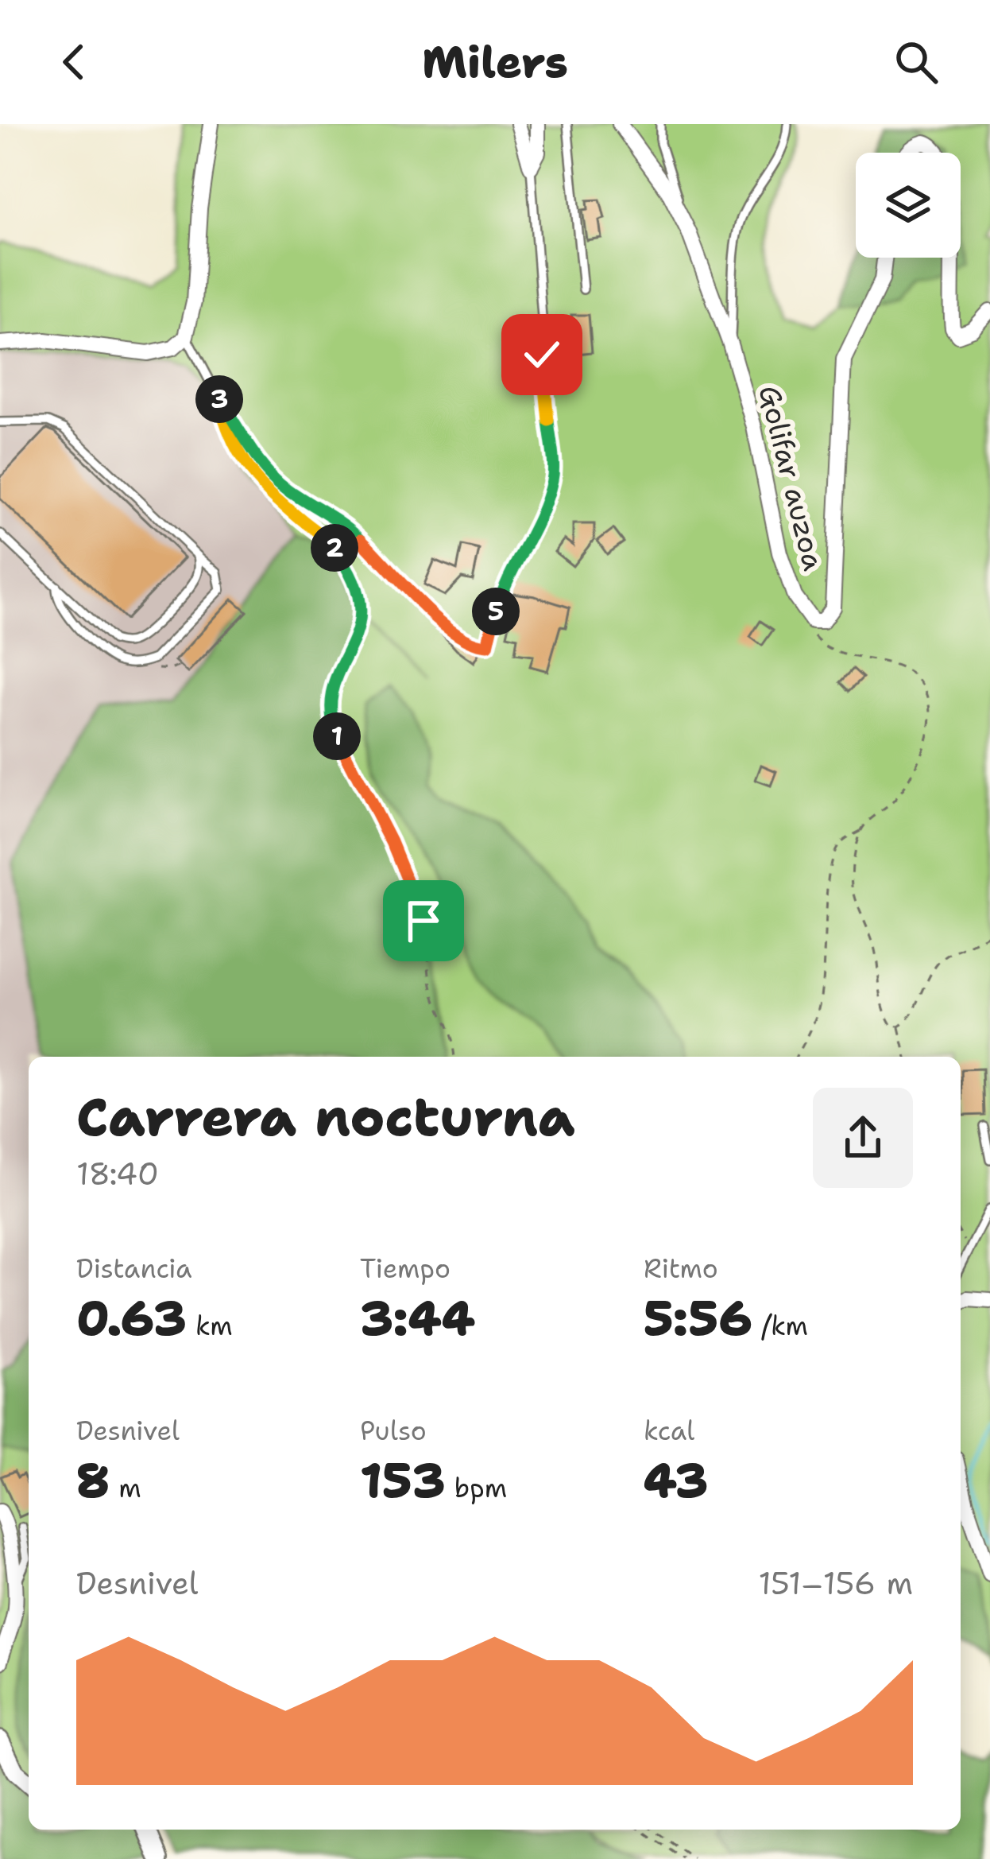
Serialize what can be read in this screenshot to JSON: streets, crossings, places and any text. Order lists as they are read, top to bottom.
{
  "streets": {
    "street": ["Golifar auzoa"]
  },
  "page": {
    "header": "Milers",
    "pins": [
      "3",
      "2",
      "5",
      "1"
    ],
    "heading": ["Carrera nocturna", "18:40"],
    "stats": [
      ["Distancia", "0.63 km"],
      ["Tiempo", "3:44"],
      ["Ritmo", "5:56 /km"],
      ["Desnivel", "8 m"],
      ["Pulso", "153 bpm"],
      ["kcal", "43"]
    ],
    "chart": ["Desnivel", "151–156 m"]
  }
}
